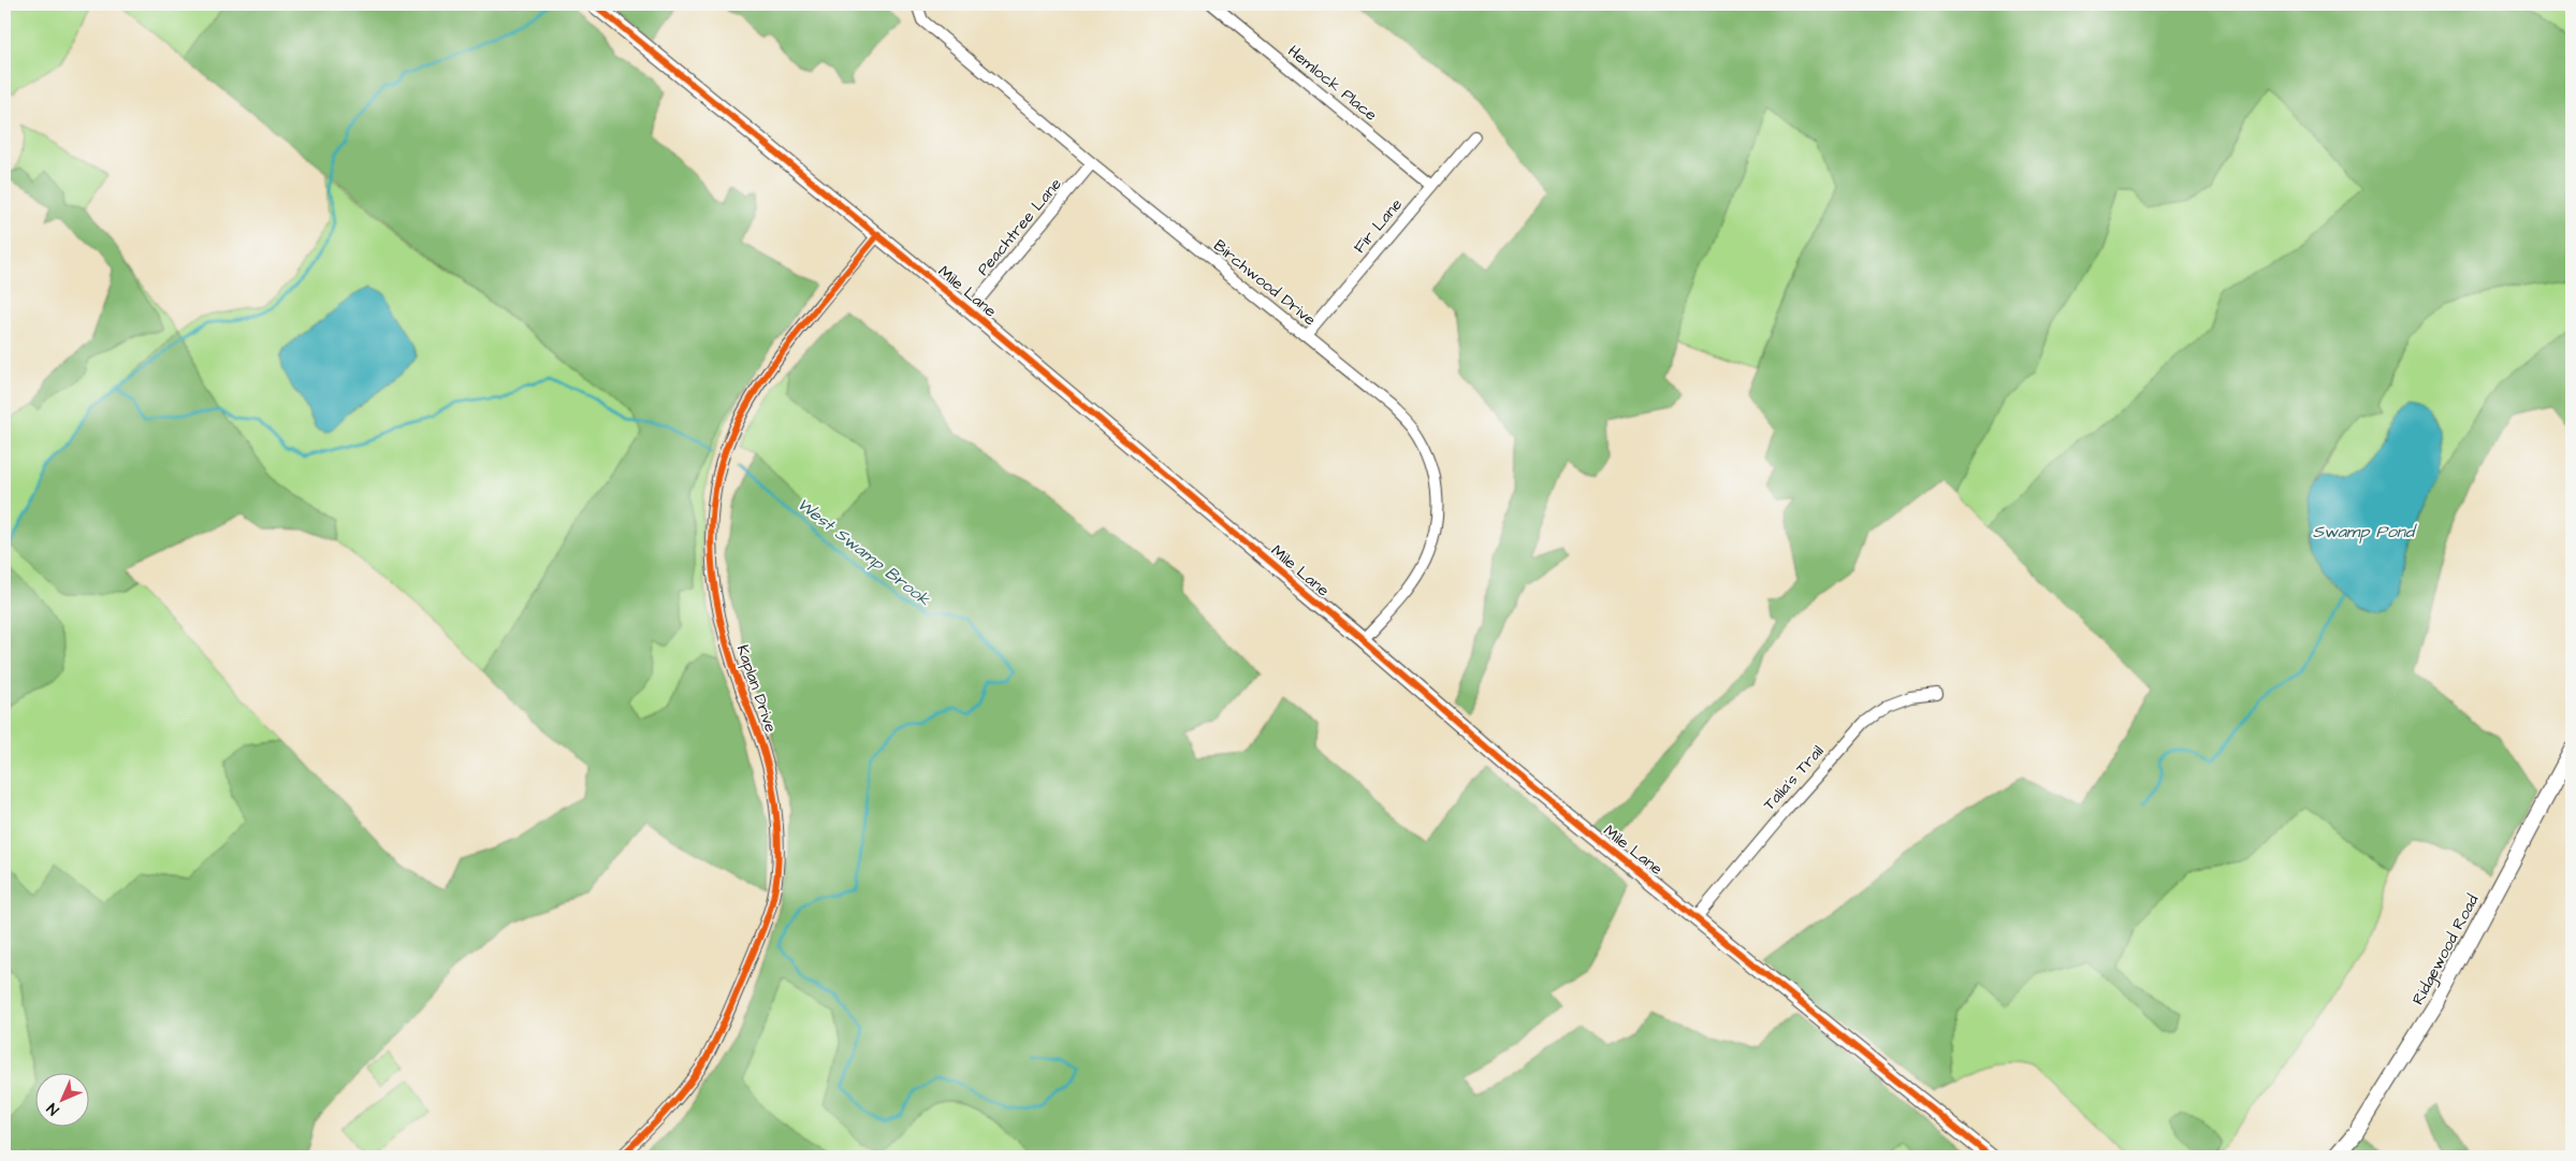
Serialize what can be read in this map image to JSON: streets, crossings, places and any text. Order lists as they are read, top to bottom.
{
  "streets": {
    "street": [
      "Hemlock Place",
      "Fir Lane",
      "Peachtree Lane",
      "Birchwood Drive",
      "Mile Lane",
      "Kaplan Drive",
      "Talia's Trail",
      "Ridgewood Road"
    ]
  },
  "crossings": [
    ["Hemlock Place", "Fir Lane"],
    ["Fir Lane", "Birchwood Drive"],
    ["Peachtree Lane", "Birchwood Drive"],
    ["Peachtree Lane", "Mile Lane"],
    ["Birchwood Drive", "Mile Lane"],
    ["Mile Lane", "Kaplan Drive"],
    ["Mile Lane", "Talia's Trail"]
  ],
  "water": ["Swamp Pond", "West Swamp Brook"],
  "north": "bottom left"
}
